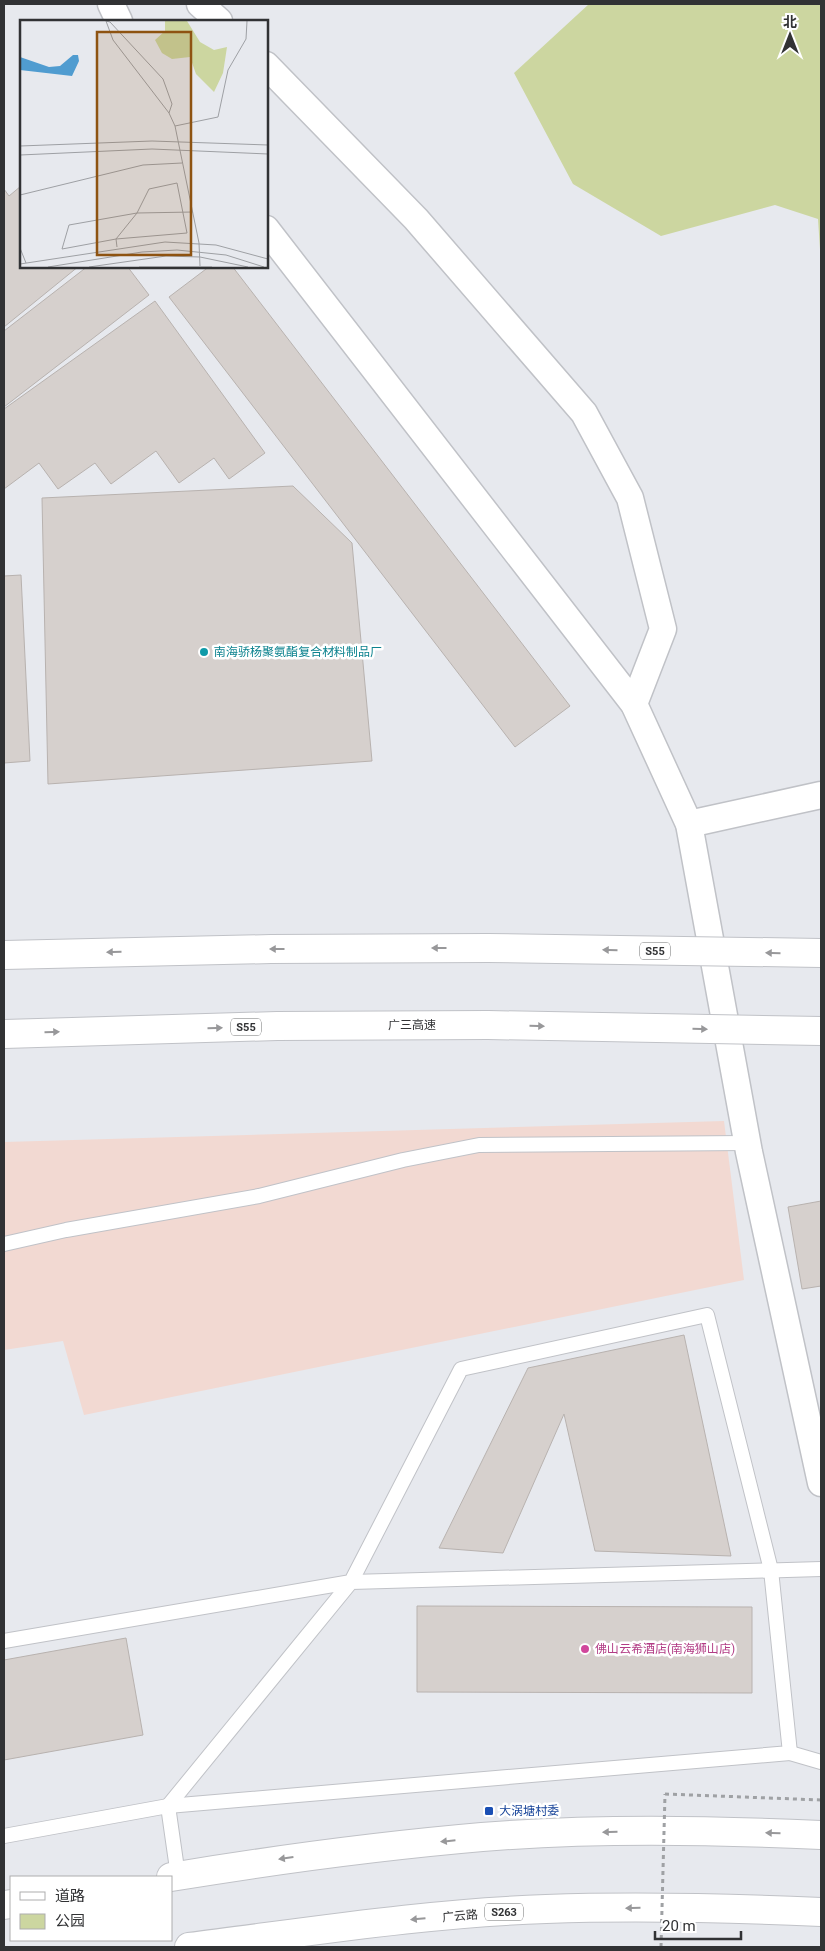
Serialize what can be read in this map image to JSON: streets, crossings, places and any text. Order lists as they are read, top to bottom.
{
  "streets": {
    "main road": [
      "S55",
      "广三高速",
      "S263",
      "广云路"
    ]
  },
  "places": {
    "other": ["南海骄杨聚氨酯复合材料制品厂", "佛山云希酒店(南海狮山店)"],
    "transit": ["大涡塘村委"]
  },
  "legend": ["道路", "公园"],
  "scale_bar": "20 m",
  "north": "top"
}
